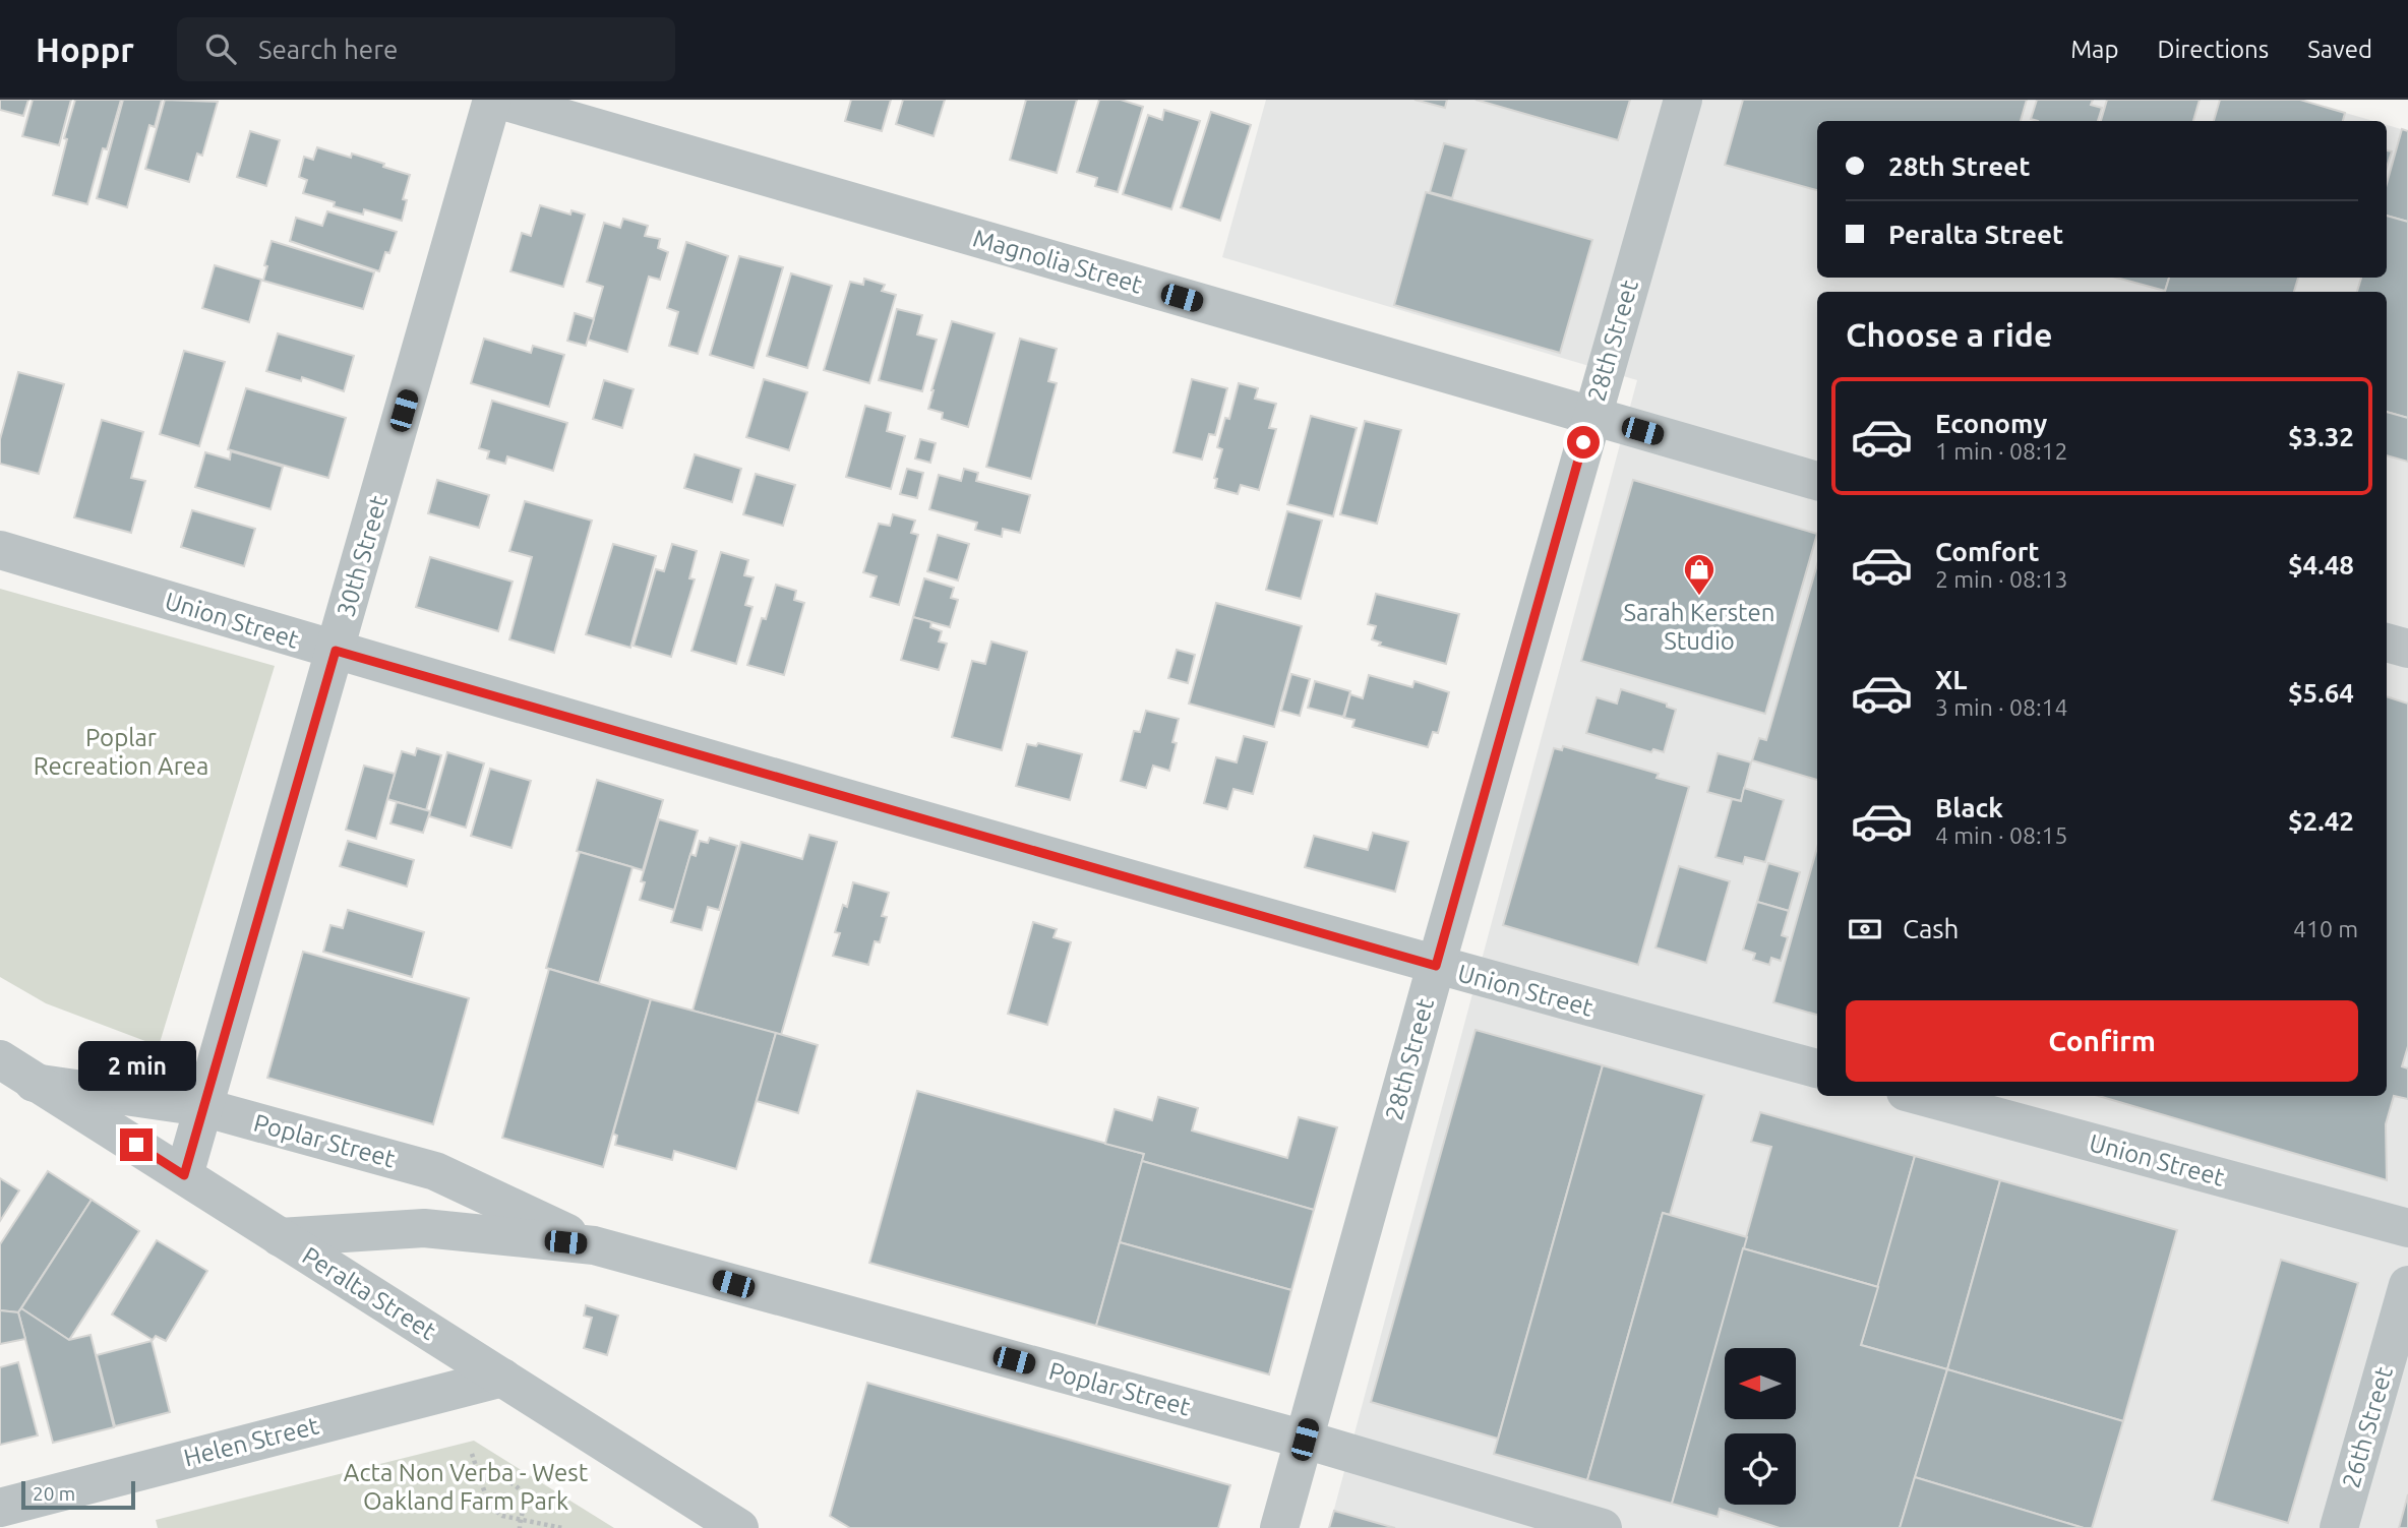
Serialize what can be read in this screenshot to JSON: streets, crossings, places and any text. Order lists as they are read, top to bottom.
{
  "streets": {
    "street": [
      "Magnolia Street",
      "28th Street",
      "30th Street",
      "Union Street",
      "Poplar Street",
      "Peralta Street",
      "26th Street",
      "Helen Street"
    ]
  },
  "crossings": [
    ["Magnolia Street", "28th Street"],
    ["28th Street", "Union Street"],
    ["28th Street", "Poplar Street"],
    ["30th Street", "Union Street"],
    ["30th Street", "Poplar Street"],
    ["30th Street", "Peralta Street"],
    ["Poplar Street", "Peralta Street"],
    ["Peralta Street", "Helen Street"]
  ],
  "parks": ["Poplar Recreation Area", "Acta Non Verba - West Oakland Farm Park"],
  "places": {
    "shop": ["Sarah Kersten Studio"]
  },
  "scale_bar": "20 m",
  "north": "left",
  "page": {
    "header": "Hoppr",
    "search": "Search here",
    "nav": ["Map", "Directions", "Saved"],
    "banner": ["28th Street", "Peralta Street"],
    "heading": "Choose a ride",
    "list": [
      {
        "name": "Economy",
        "note": "1 min · 08:12",
        "value": "$3.32"
      },
      {
        "name": "Comfort",
        "note": "2 min · 08:13",
        "value": "$4.48"
      },
      {
        "name": "XL",
        "note": "3 min · 08:14",
        "value": "$5.64"
      },
      {
        "name": "Black",
        "note": "4 min · 08:15",
        "value": "$2.42"
      }
    ],
    "pay": ["Cash", "410 m"],
    "buttons": "Confirm",
    "bubble": "2 min",
    "scale": "20 m"
  }
}
